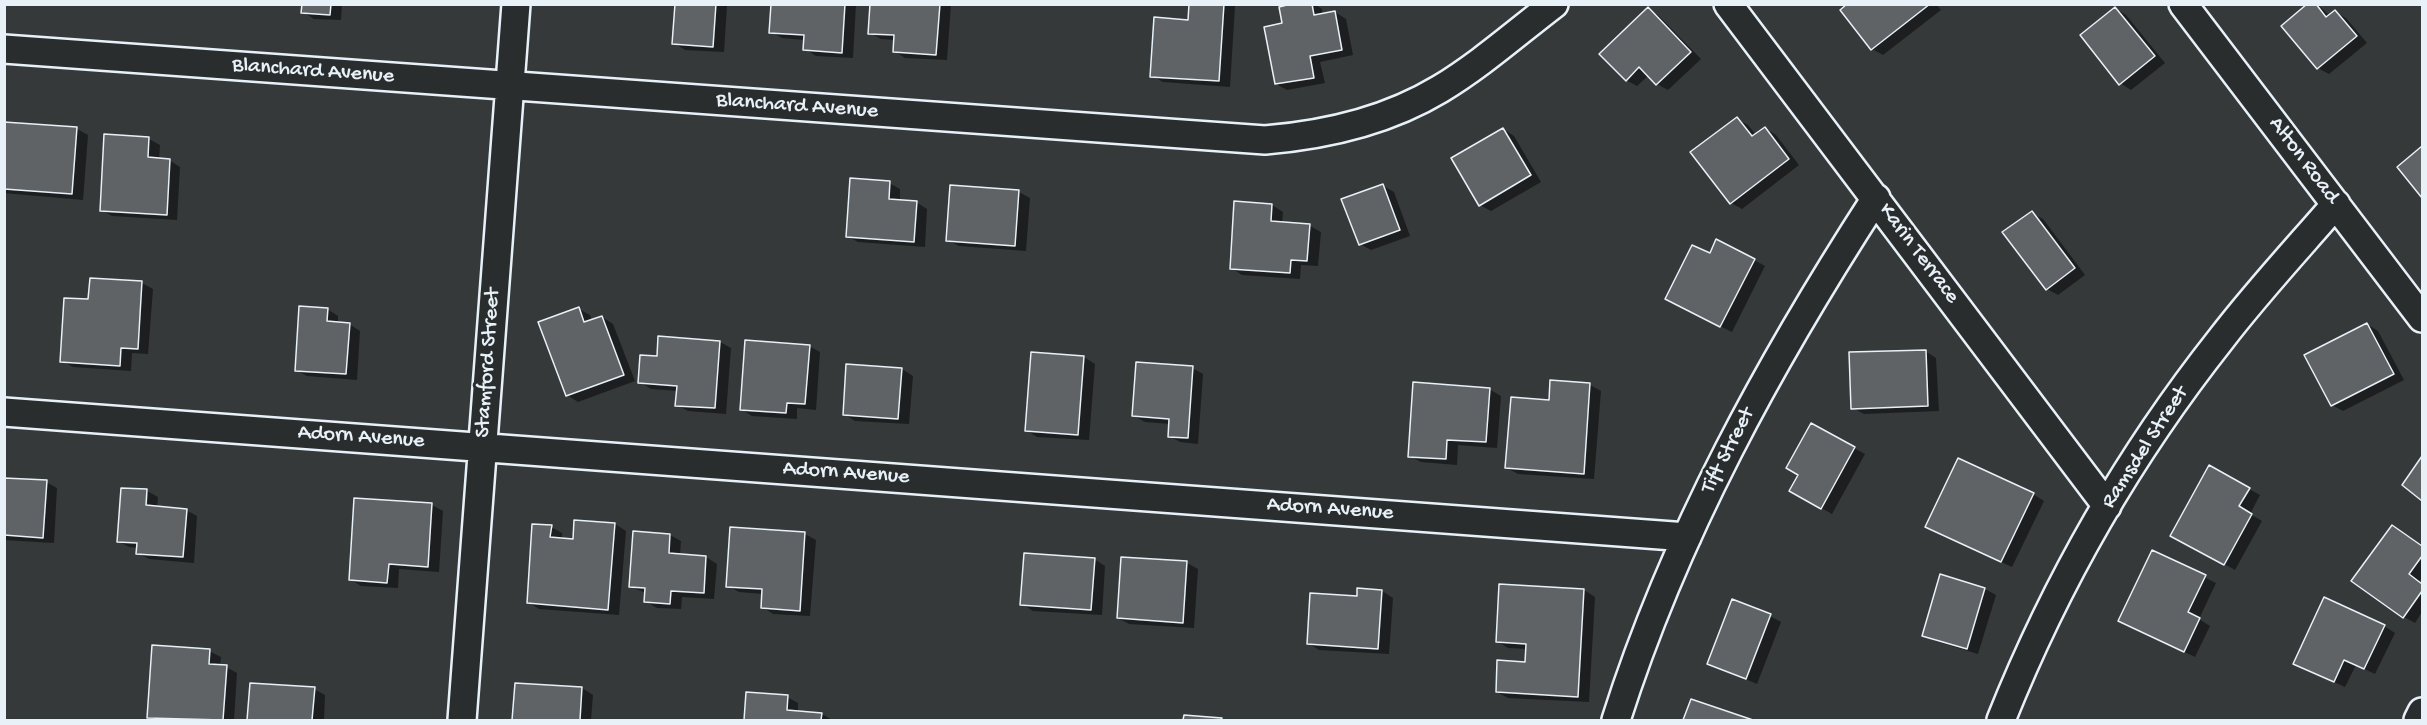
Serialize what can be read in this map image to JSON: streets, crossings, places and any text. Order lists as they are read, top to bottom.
{
  "streets": {
    "street": [
      "Blanchard Avenue",
      "Alton Road",
      "Karin Terrace",
      "Stamford Street",
      "Adorn Avenue",
      "Ramsdel Street",
      "Tift Street"
    ]
  },
  "crossings": [
    ["Blanchard Avenue", "Stamford Street"],
    ["Alton Road", "Ramsdel Street"],
    ["Karin Terrace", "Ramsdel Street"],
    ["Karin Terrace", "Tift Street"],
    ["Stamford Street", "Adorn Avenue"],
    ["Adorn Avenue", "Tift Street"]
  ]
}
